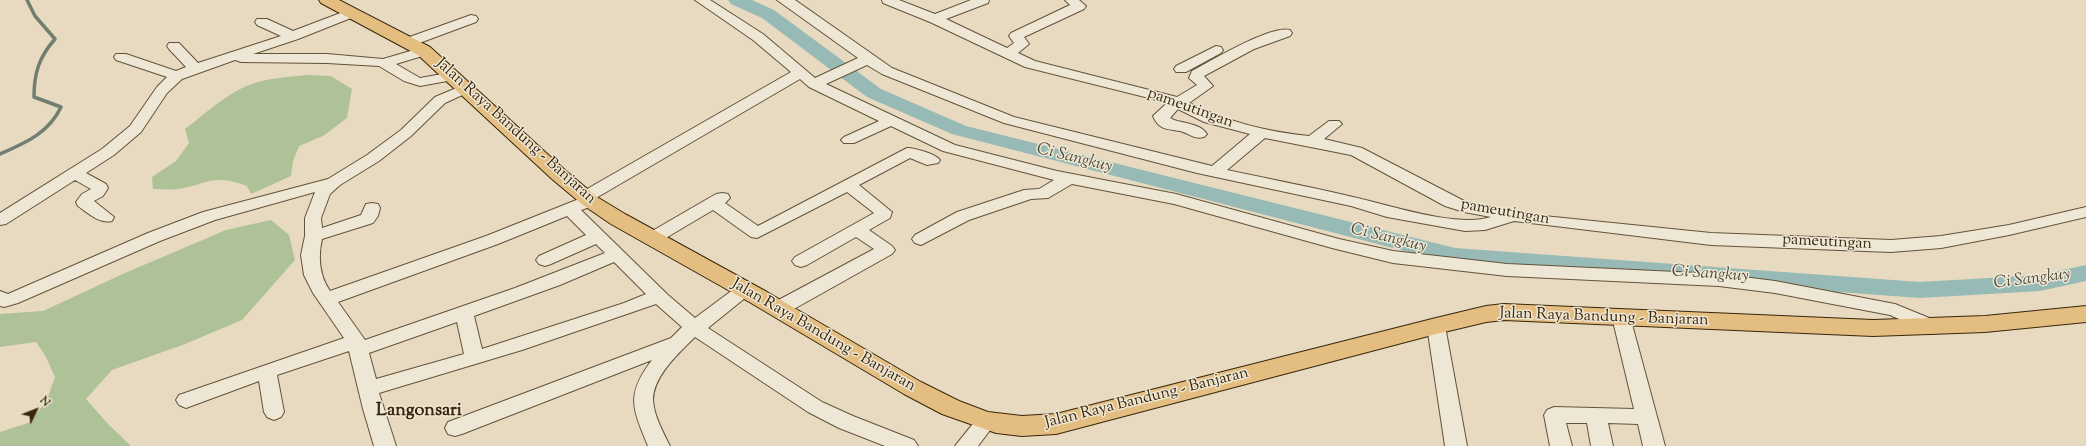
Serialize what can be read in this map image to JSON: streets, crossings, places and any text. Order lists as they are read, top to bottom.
{
  "streets": {
    "main road": ["Jalan Raya Bandung - Banjaran"],
    "street": ["pameutingan"]
  },
  "districts": ["Langonsari"],
  "water": ["Ci Sangkuy"],
  "north": "top right"
}
